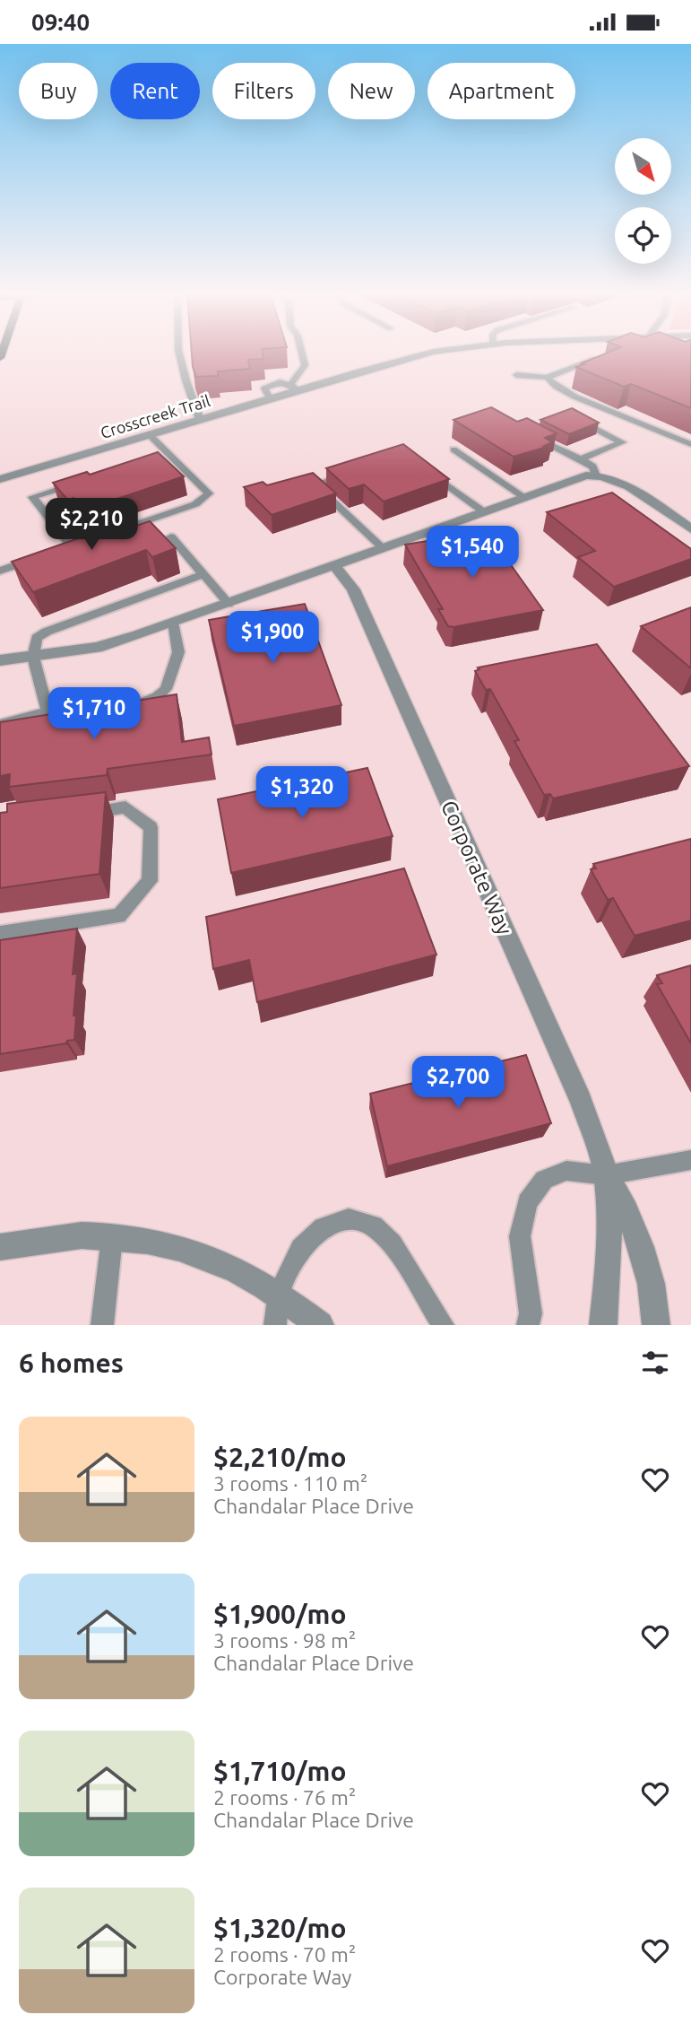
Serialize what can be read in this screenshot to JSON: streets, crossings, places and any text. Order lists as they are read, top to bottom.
{
  "streets": {
    "street": ["Crosscreek Trail", "Corporate Way"]
  },
  "north": "bottom right",
  "page": {
    "status": "09:40",
    "chip": [
      "Buy",
      "Rent",
      "Filters",
      "New",
      "Apartment"
    ],
    "price": [
      "$2,210",
      "$1,540",
      "$1,900",
      "$1,710",
      "$1,320",
      "$2,700"
    ],
    "heading": "6 homes",
    "list": [
      {
        "name": "$2,210/mo",
        "note": "3 rooms · 110 m² · Chandalar Place Drive"
      },
      {
        "name": "$1,900/mo",
        "note": "3 rooms · 98 m² · Chandalar Place Drive"
      },
      {
        "name": "$1,710/mo",
        "note": "2 rooms · 76 m² · Chandalar Place Drive"
      },
      {
        "name": "$1,320/mo",
        "note": "2 rooms · 70 m² · Corporate Way"
      }
    ]
  }
}
